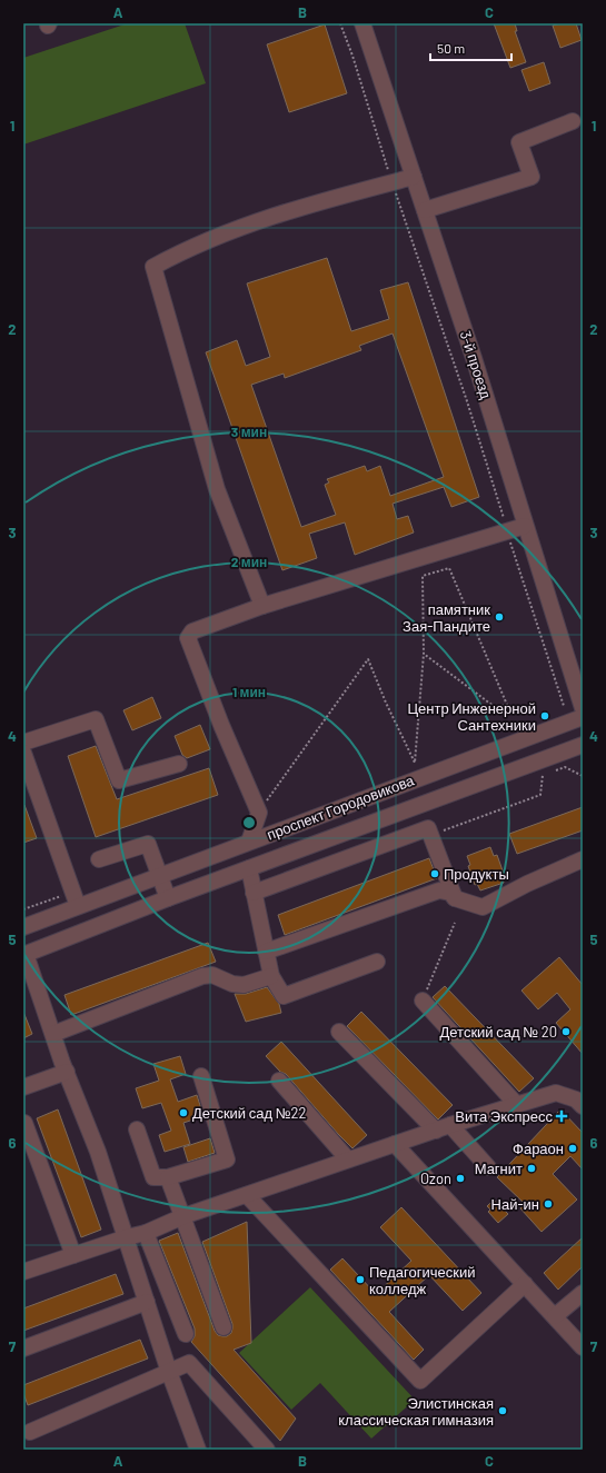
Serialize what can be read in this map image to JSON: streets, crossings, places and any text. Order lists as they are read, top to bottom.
{
  "streets": {
    "street": ["3-й проезд", "проспект Городовикова"]
  },
  "places": {
    "other": [
      "памятник Зая-Пандите",
      "Центр Инженерной Сантехники",
      "Продукты",
      "Детский сад № 20",
      "Детский сад №22",
      "Фараон",
      "Магнит",
      "Ozon",
      "Най-ин",
      "Педагогический колледж",
      "Элистинская классическая гимназия"
    ],
    "health": ["Вита Экспресс"]
  },
  "scale_bar": "50 m",
  "grid": {
    "columns": ["A", "B", "C"],
    "rows": [
      "1",
      "2",
      "3",
      "4",
      "5",
      "6",
      "7"
    ]
  },
  "rings": ["3 мин", "2 мин", "1 мин"]
}
